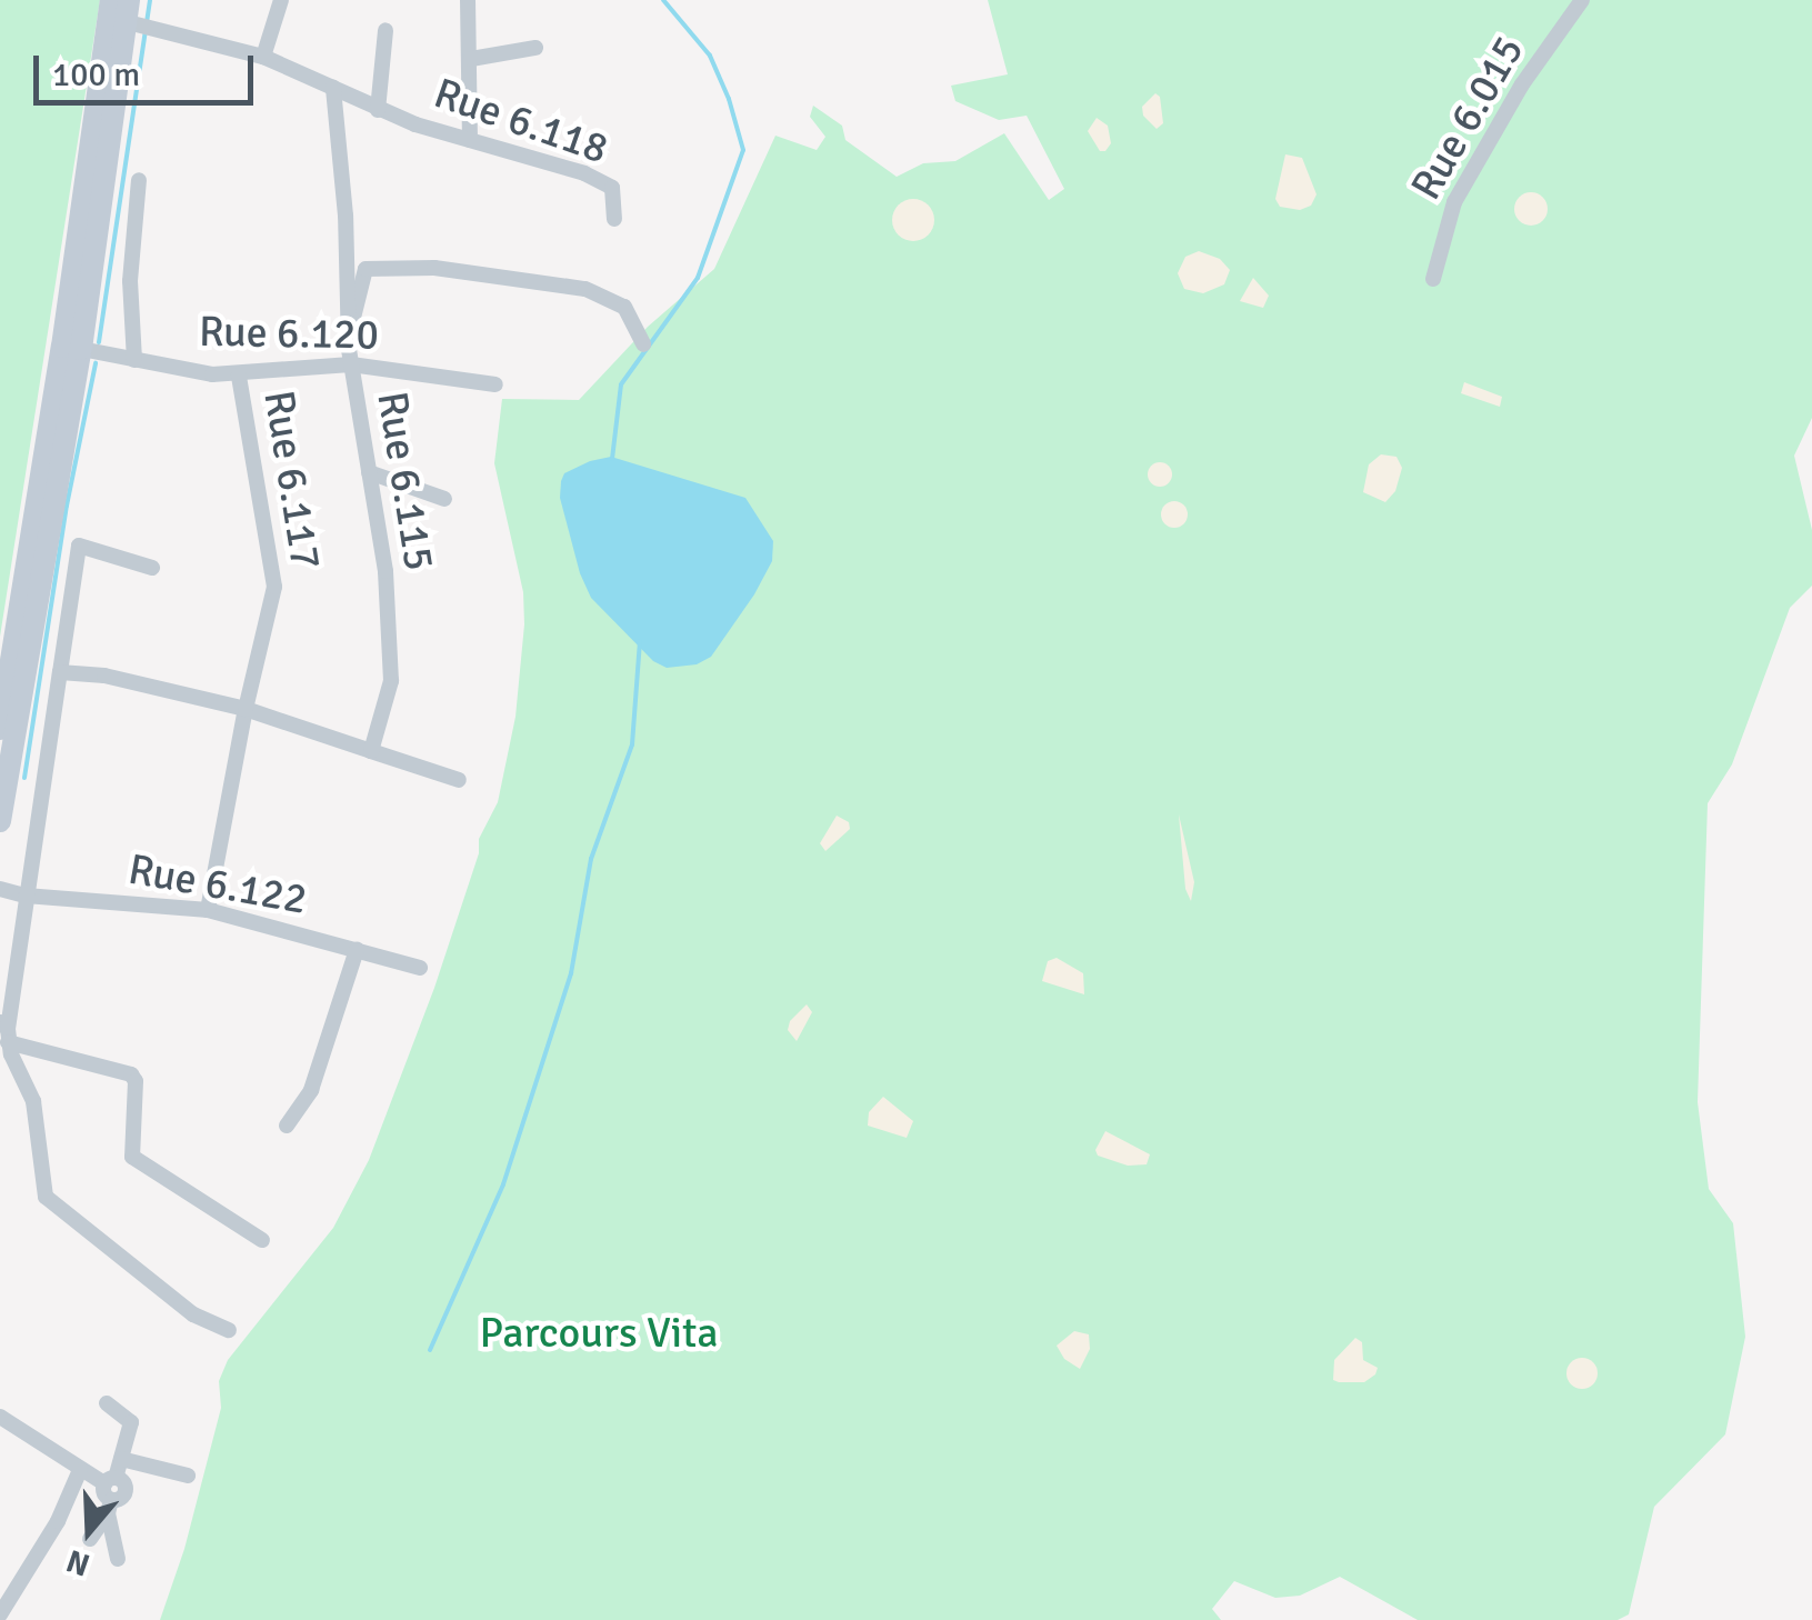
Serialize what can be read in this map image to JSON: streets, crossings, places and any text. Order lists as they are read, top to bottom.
{
  "streets": {
    "street": [
      "Rue 6.015",
      "Rue 6.118",
      "Rue 6.120",
      "Rue 6.117",
      "Rue 6.115",
      "Rue 6.122"
    ]
  },
  "crossings": [
    ["Rue 6.118", "Rue 6.115"],
    ["Rue 6.120", "Rue 6.117"],
    ["Rue 6.120", "Rue 6.115"],
    ["Rue 6.117", "Rue 6.122"]
  ],
  "parks": ["Parcours Vita"],
  "scale_bar": "100 m",
  "north": "bottom"
}
